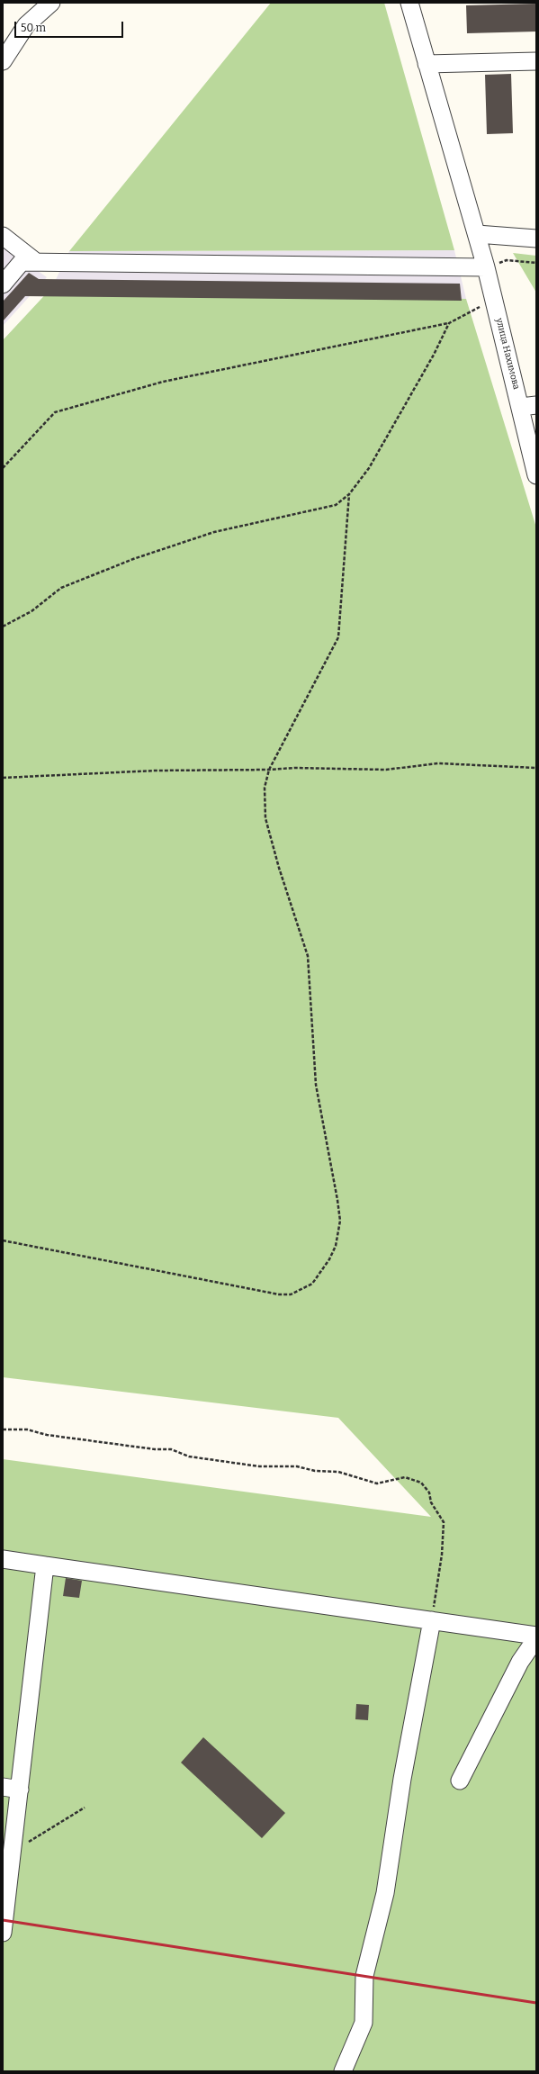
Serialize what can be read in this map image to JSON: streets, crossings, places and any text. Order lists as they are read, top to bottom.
{
  "streets": {
    "street": ["улица Нахимова"]
  },
  "scale_bar": "50 m"
}
